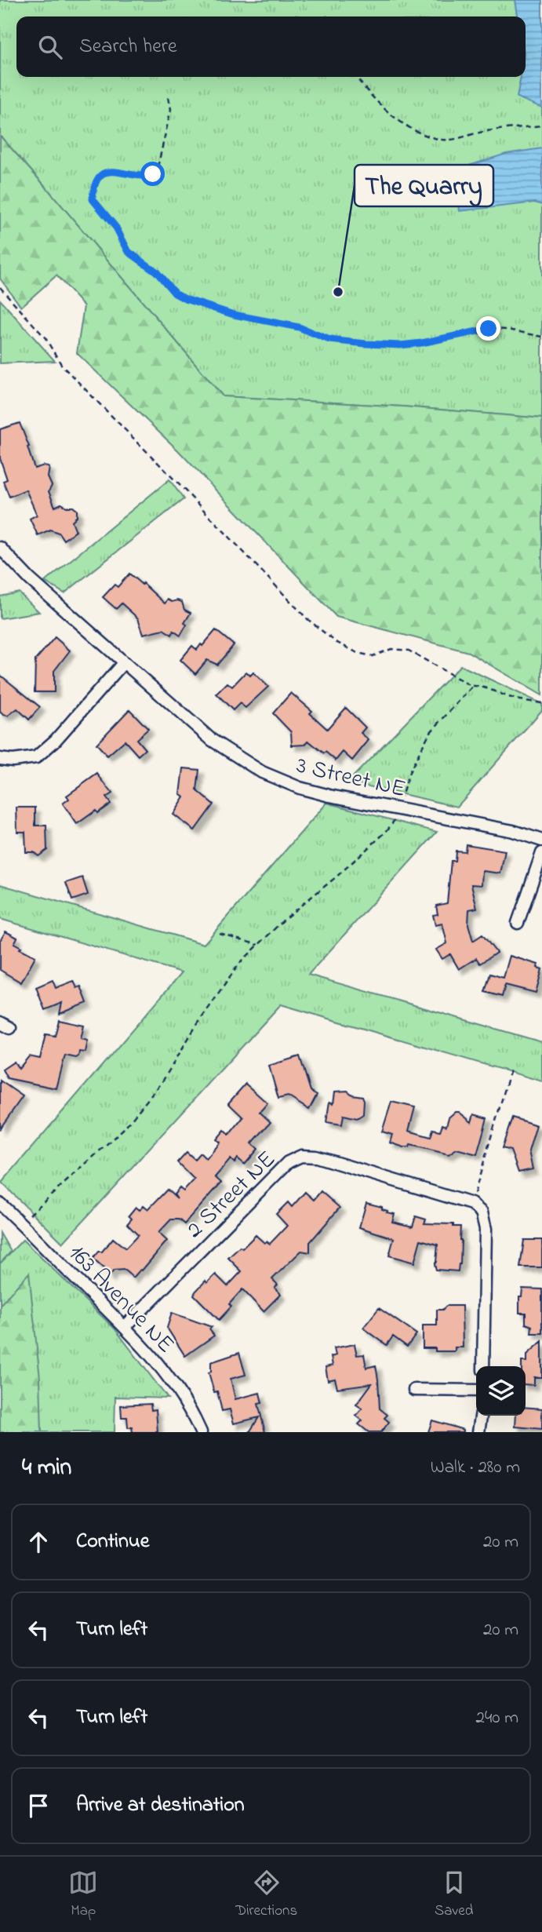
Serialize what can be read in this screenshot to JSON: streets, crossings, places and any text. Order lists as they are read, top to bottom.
{
  "streets": {
    "street": ["3 Street NE", "2 Street NE", "163 Avenue NE"]
  },
  "crossings": [
    ["2 Street NE", "163 Avenue NE"]
  ],
  "places": ["The Quarry"],
  "page": {
    "search": "Search here",
    "heading": ["4 min", "Walk · 280 m"],
    "list": [
      ["Continue", "20 m"],
      ["Turn left", "20 m"],
      ["Turn left", "240 m"],
      "Arrive at destination"
    ],
    "nav": ["Map", "Directions", "Saved"]
  }
}
